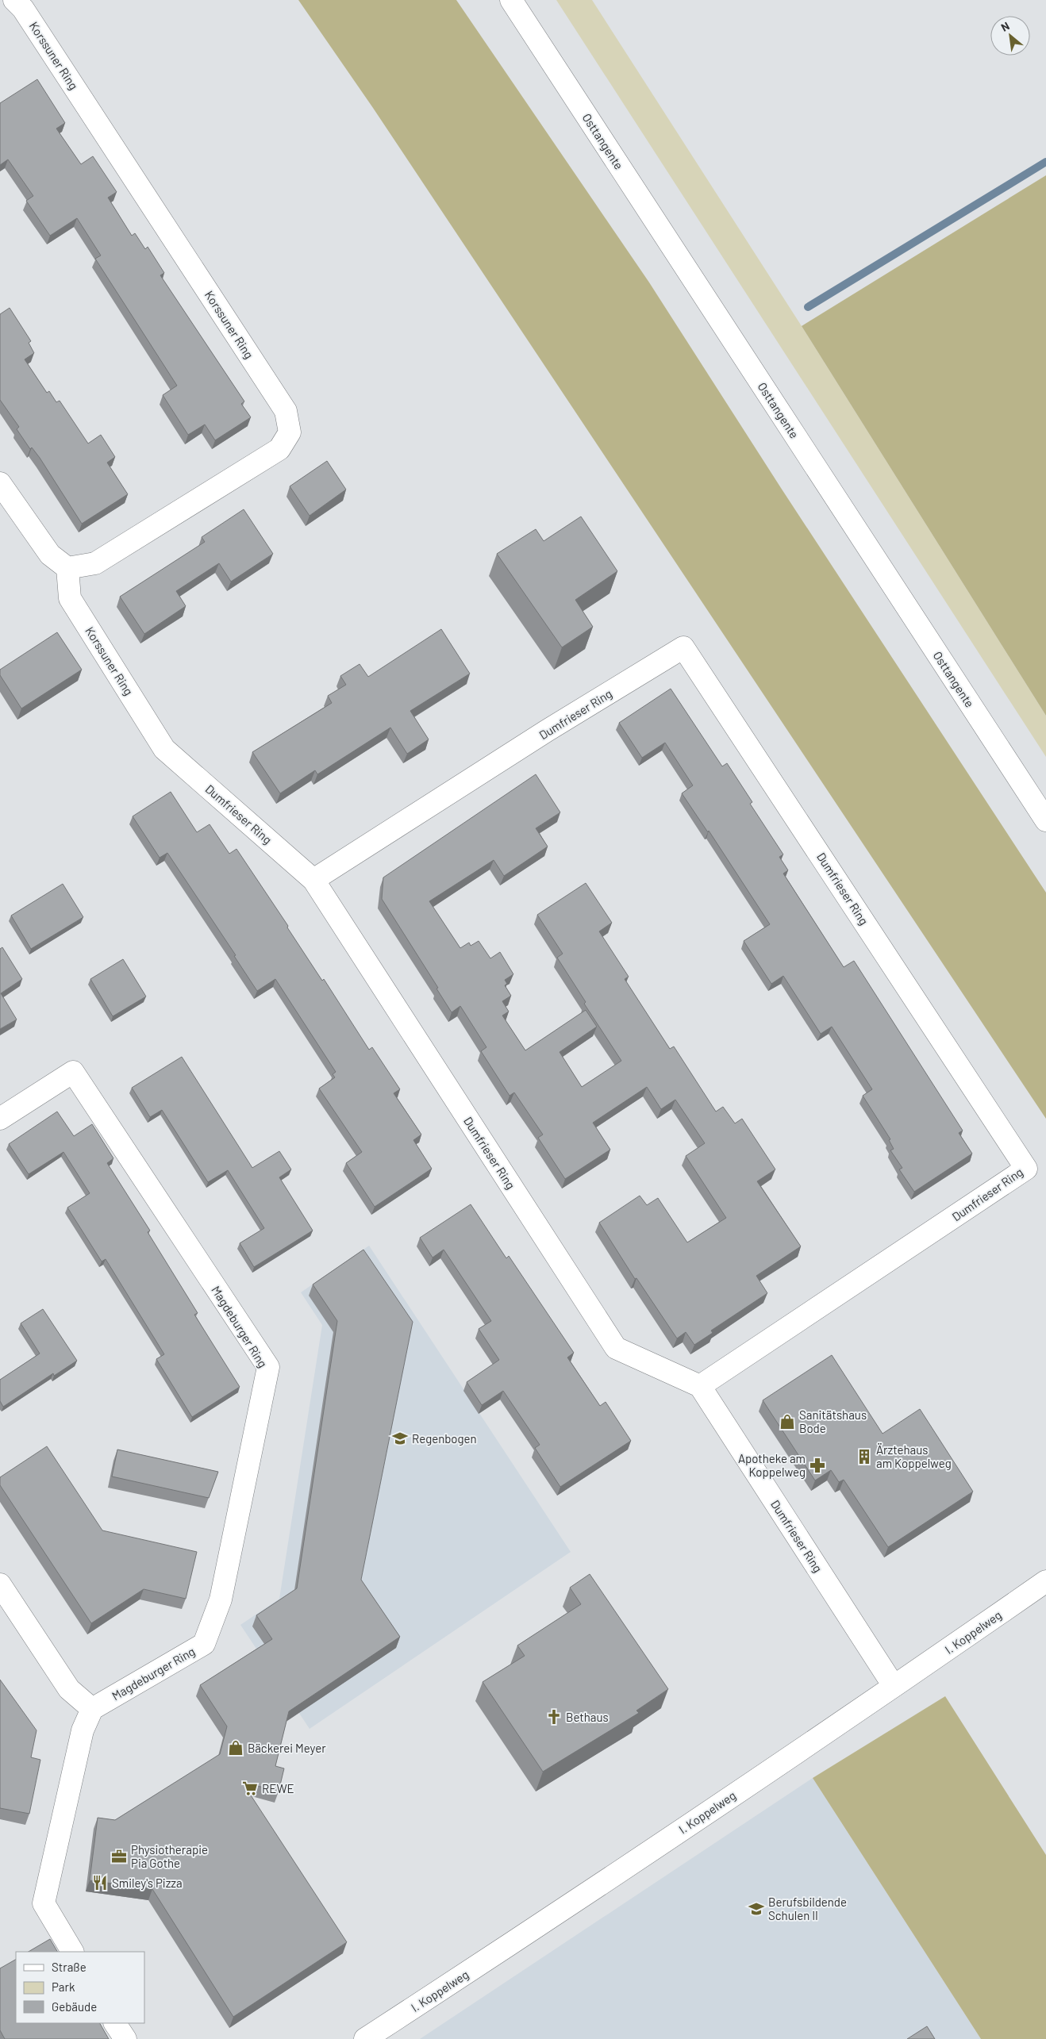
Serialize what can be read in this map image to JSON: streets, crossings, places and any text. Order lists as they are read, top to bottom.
{
  "streets": {
    "street": [
      "Korssuner Ring",
      "Osttangente",
      "Dumfrieser Ring",
      "Magdeburger Ring",
      "I. Koppelweg"
    ]
  },
  "crossings": [
    ["Korssuner Ring", "Dumfrieser Ring"],
    ["Dumfrieser Ring", "I. Koppelweg"]
  ],
  "places": {
    "shop": ["Sanitätshaus Bode", "Bäckerei Meyer"],
    "school or university": ["Regenbogen", "Berufsbildende Schulen II"],
    "building": ["Ärztehaus am Koppelweg"],
    "pharmacy": ["Apotheke am Koppelweg"],
    "church": ["Bethaus"],
    "supermarket": ["REWE"],
    "office": ["Physiotherapie Pia Gothe"],
    "restaurant": ["Smiley's Pizza"]
  },
  "legend": ["Straße", "Park", "Gebäude"],
  "north": "top left"
}
